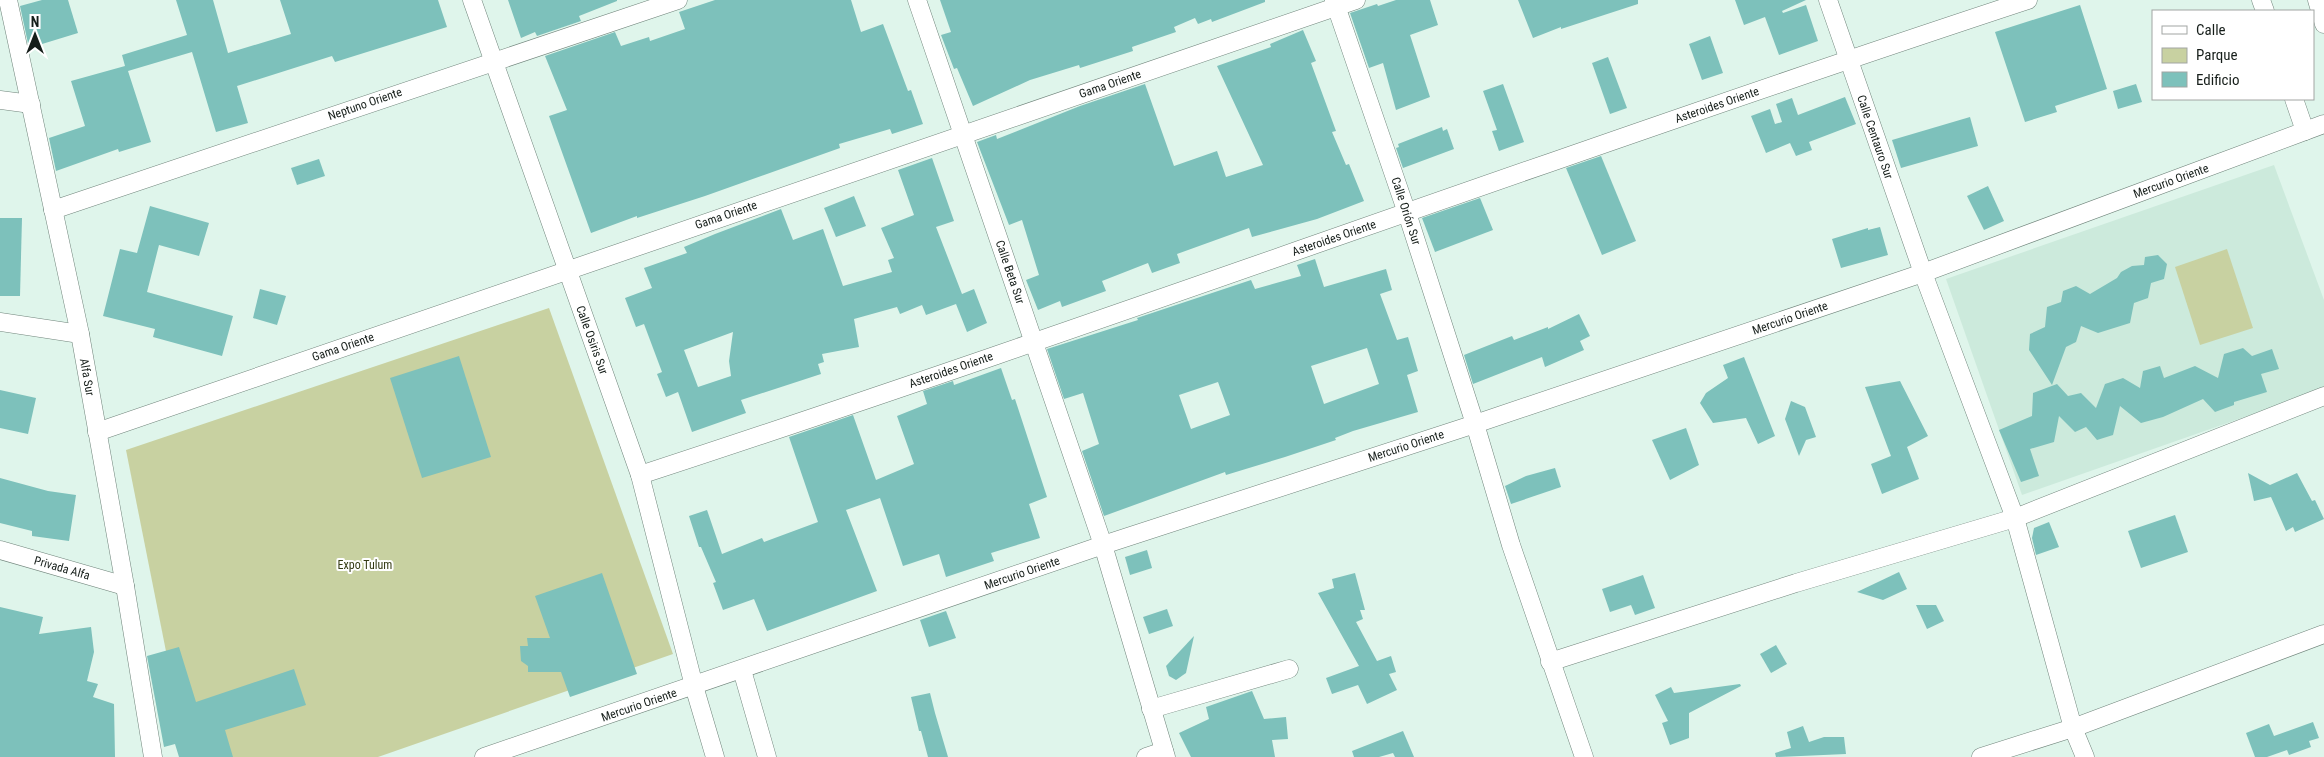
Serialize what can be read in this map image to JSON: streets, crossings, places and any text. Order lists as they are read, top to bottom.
{
  "streets": {
    "street": [
      "Gama Oriente",
      "Neptuno Oriente",
      "Asteroides Oriente",
      "Calle Centauro Sur",
      "Mercurio Oriente",
      "Calle Orión Sur",
      "Calle Beta Sur",
      "Calle Osiris Sur",
      "Alfa Sur",
      "Privada Alfa"
    ]
  },
  "crossings": [
    ["Gama Oriente", "Calle Orión Sur"],
    ["Gama Oriente", "Calle Beta Sur"],
    ["Gama Oriente", "Calle Osiris Sur"],
    ["Gama Oriente", "Alfa Sur"],
    ["Neptuno Oriente", "Calle Osiris Sur"],
    ["Neptuno Oriente", "Alfa Sur"],
    ["Asteroides Oriente", "Calle Centauro Sur"],
    ["Asteroides Oriente", "Calle Orión Sur"],
    ["Asteroides Oriente", "Calle Beta Sur"],
    ["Asteroides Oriente", "Calle Osiris Sur"],
    ["Calle Centauro Sur", "Mercurio Oriente"],
    ["Mercurio Oriente", "Calle Orión Sur"],
    ["Mercurio Oriente", "Calle Beta Sur"],
    ["Mercurio Oriente", "Calle Osiris Sur"],
    ["Alfa Sur", "Privada Alfa"]
  ],
  "parks": ["Expo Tulum"],
  "legend": ["Calle", "Parque", "Edificio"],
  "north": "top"
}
